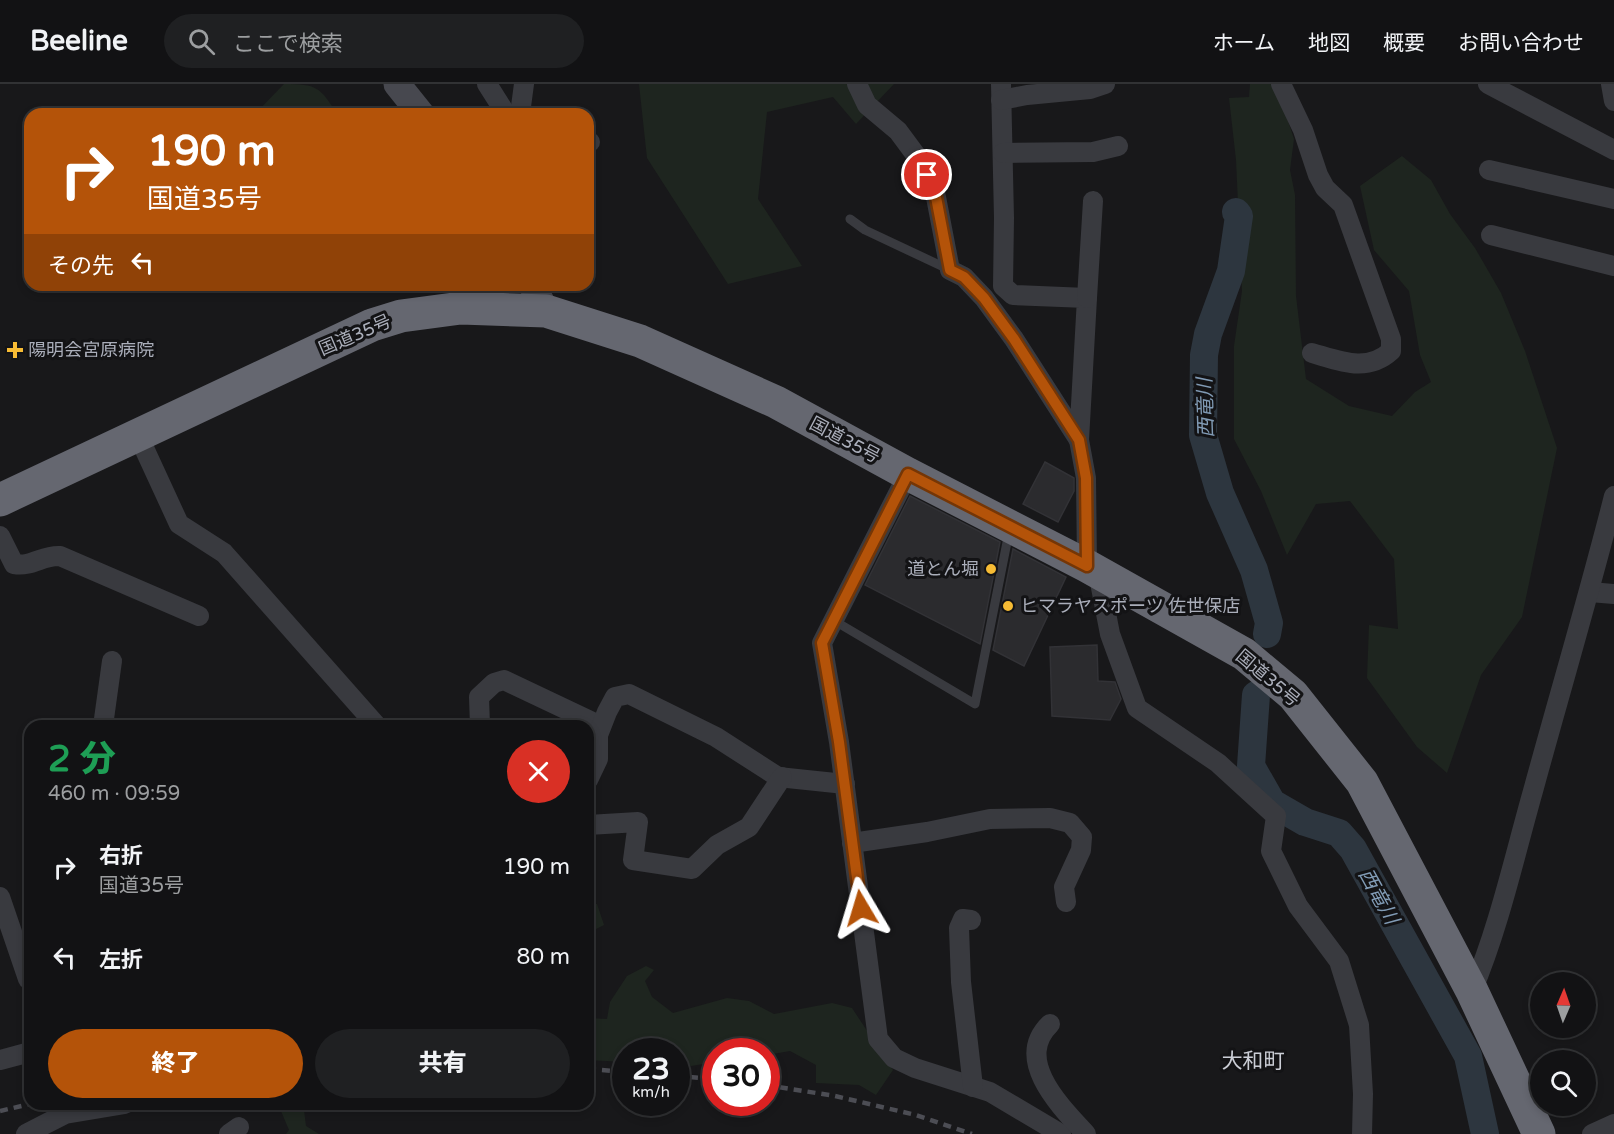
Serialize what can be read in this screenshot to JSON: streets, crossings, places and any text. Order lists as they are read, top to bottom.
{
  "streets": {
    "highway": ["国道35号"]
  },
  "districts": ["大和町"],
  "water": ["西竜川"],
  "places": {
    "health": ["陽明会宮原病院"],
    "other": ["道とん堀", "ヒマラヤスポーツ 佐世保店"]
  },
  "north": "top",
  "page": {
    "header": "Beeline",
    "search": "ここで検索",
    "nav": [
      "ホーム",
      "地図",
      "概要",
      "お問い合わせ"
    ],
    "turn": ["190 m", "国道35号"],
    "then": "その先",
    "heading": ["2 分", "460 m · 09:59"],
    "list": [
      {
        "name": "右折",
        "note": "国道35号",
        "value": "190 m"
      },
      {
        "name": "左折",
        "value": "80 m"
      }
    ],
    "buttons": ["終了", "共有"],
    "speed": "23 km/h",
    "limit": "30"
  }
}
